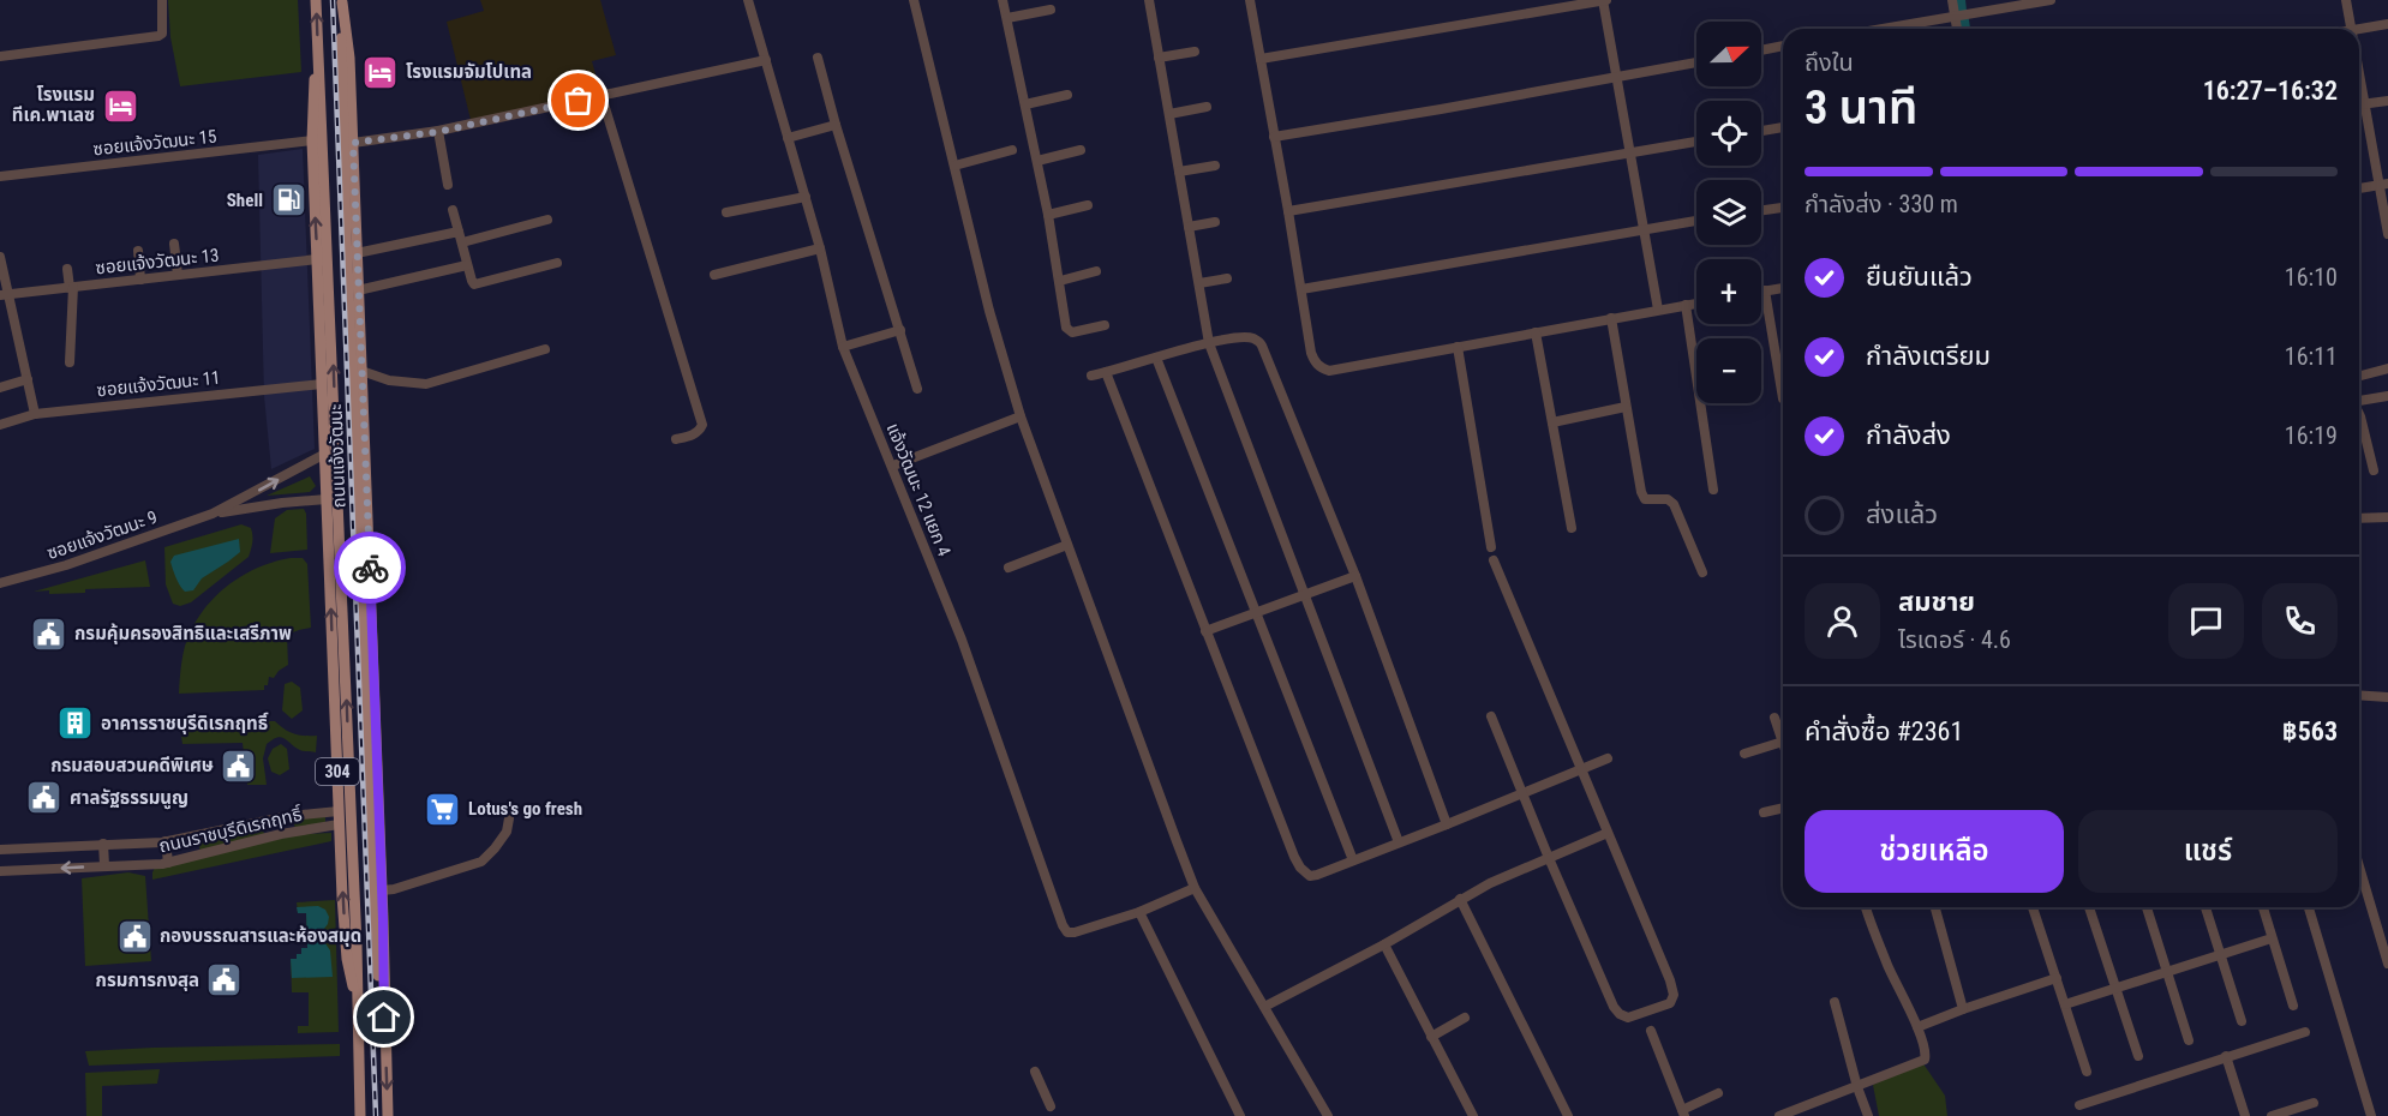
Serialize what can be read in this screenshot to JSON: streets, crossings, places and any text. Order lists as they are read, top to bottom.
{
  "streets": {
    "main road": ["ถนนแจ้งวัฒนะ", "304"],
    "street": [
      "ซอยแจ้งวัฒนะ 15",
      "ซอยแจ้งวัฒนะ 13",
      "ซอยแจ้งวัฒนะ 11",
      "แจ้งวัฒนะ 12 แยก 4",
      "ซอยแจ้งวัฒนะ 9",
      "ถนนราชบุรีดิเรกฤทธิ์"
    ]
  },
  "crossings": [
    ["ซอยแจ้งวัฒนะ 15", "ถนนแจ้งวัฒนะ"],
    ["ซอยแจ้งวัฒนะ 13", "ถนนแจ้งวัฒนะ"],
    ["ซอยแจ้งวัฒนะ 11", "ถนนแจ้งวัฒนะ"],
    ["ถนนแจ้งวัฒนะ", "ซอยแจ้งวัฒนะ 9"],
    ["ถนนแจ้งวัฒนะ", "ถนนราชบุรีดิเรกฤทธิ์"]
  ],
  "places": {
    "hotel": ["โรงแรมจัมโปเทล", "โรงแรม ทีเค.พาเลซ"],
    "fuel station": ["Shell"],
    "public building": [
      "กรมคุ้มครองสิทธิและเสรีภาพ",
      "กรมสอบสวนคดีพิเศษ",
      "ศาลรัฐธรรมนูญ",
      "กองบรรณสารและห้องสมุด",
      "กรมการกงสุล"
    ],
    "building": ["อาคารราชบุรีดิเรกฤทธิ์"],
    "supermarket": ["Lotus's go fresh"]
  },
  "north": "right",
  "page": {
    "map_buttons": ["+", "−"],
    "heading": ["3 นาที", "ถึงใน", "16:27–16:32"],
    "panel": [
      "สมชาย",
      "ไรเดอร์ · 4.6",
      "คำสั่งซื้อ #2361",
      "฿563"
    ],
    "bar": "กำลังส่ง · 330 m",
    "list": [
      ["ยืนยันแล้ว", "16:10"],
      ["กำลังเตรียม", "16:11"],
      ["กำลังส่ง", "16:19"],
      "ส่งแล้ว"
    ],
    "buttons": ["ช่วยเหลือ", "แชร์"]
  }
}
